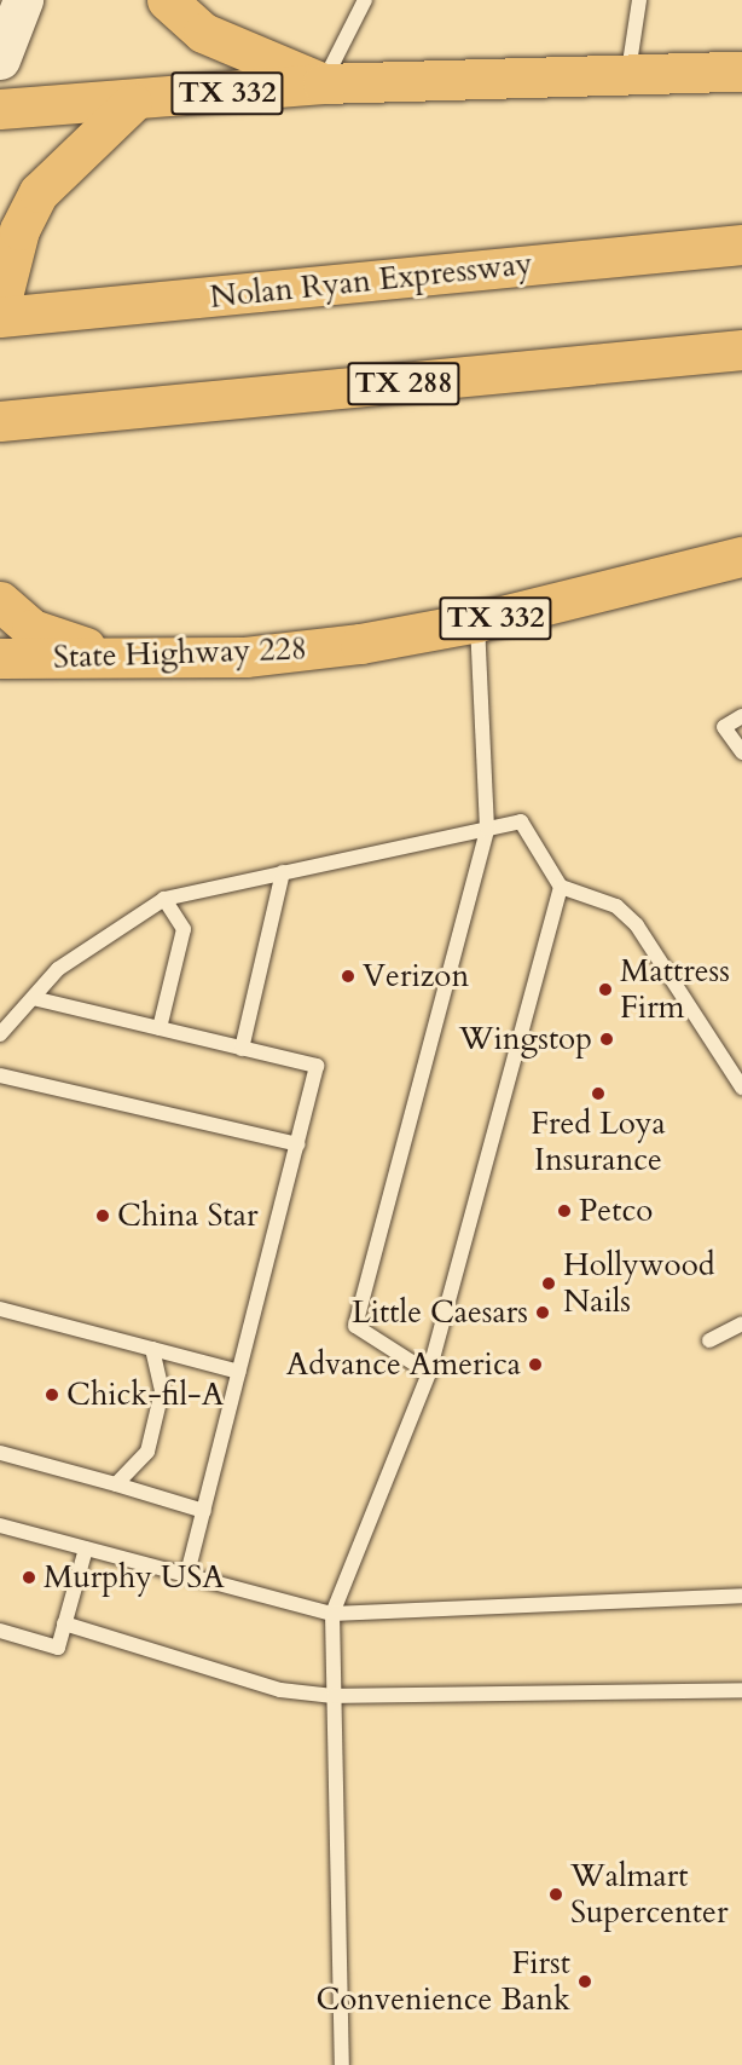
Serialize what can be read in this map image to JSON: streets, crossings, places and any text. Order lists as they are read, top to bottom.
{
  "streets": {
    "main road": [
      "TX 332",
      "Nolan Ryan Expressway",
      "TX 288",
      "State Highway 228"
    ]
  },
  "places": [
    "Verizon",
    "Mattress Firm",
    "Wingstop",
    "Fred Loya Insurance",
    "Petco",
    "China Star",
    "Hollywood Nails",
    "Little Caesars",
    "Advance America",
    "Chick-fil-A",
    "Murphy USA",
    "Walmart Supercenter",
    "First Convenience Bank"
  ]
}
